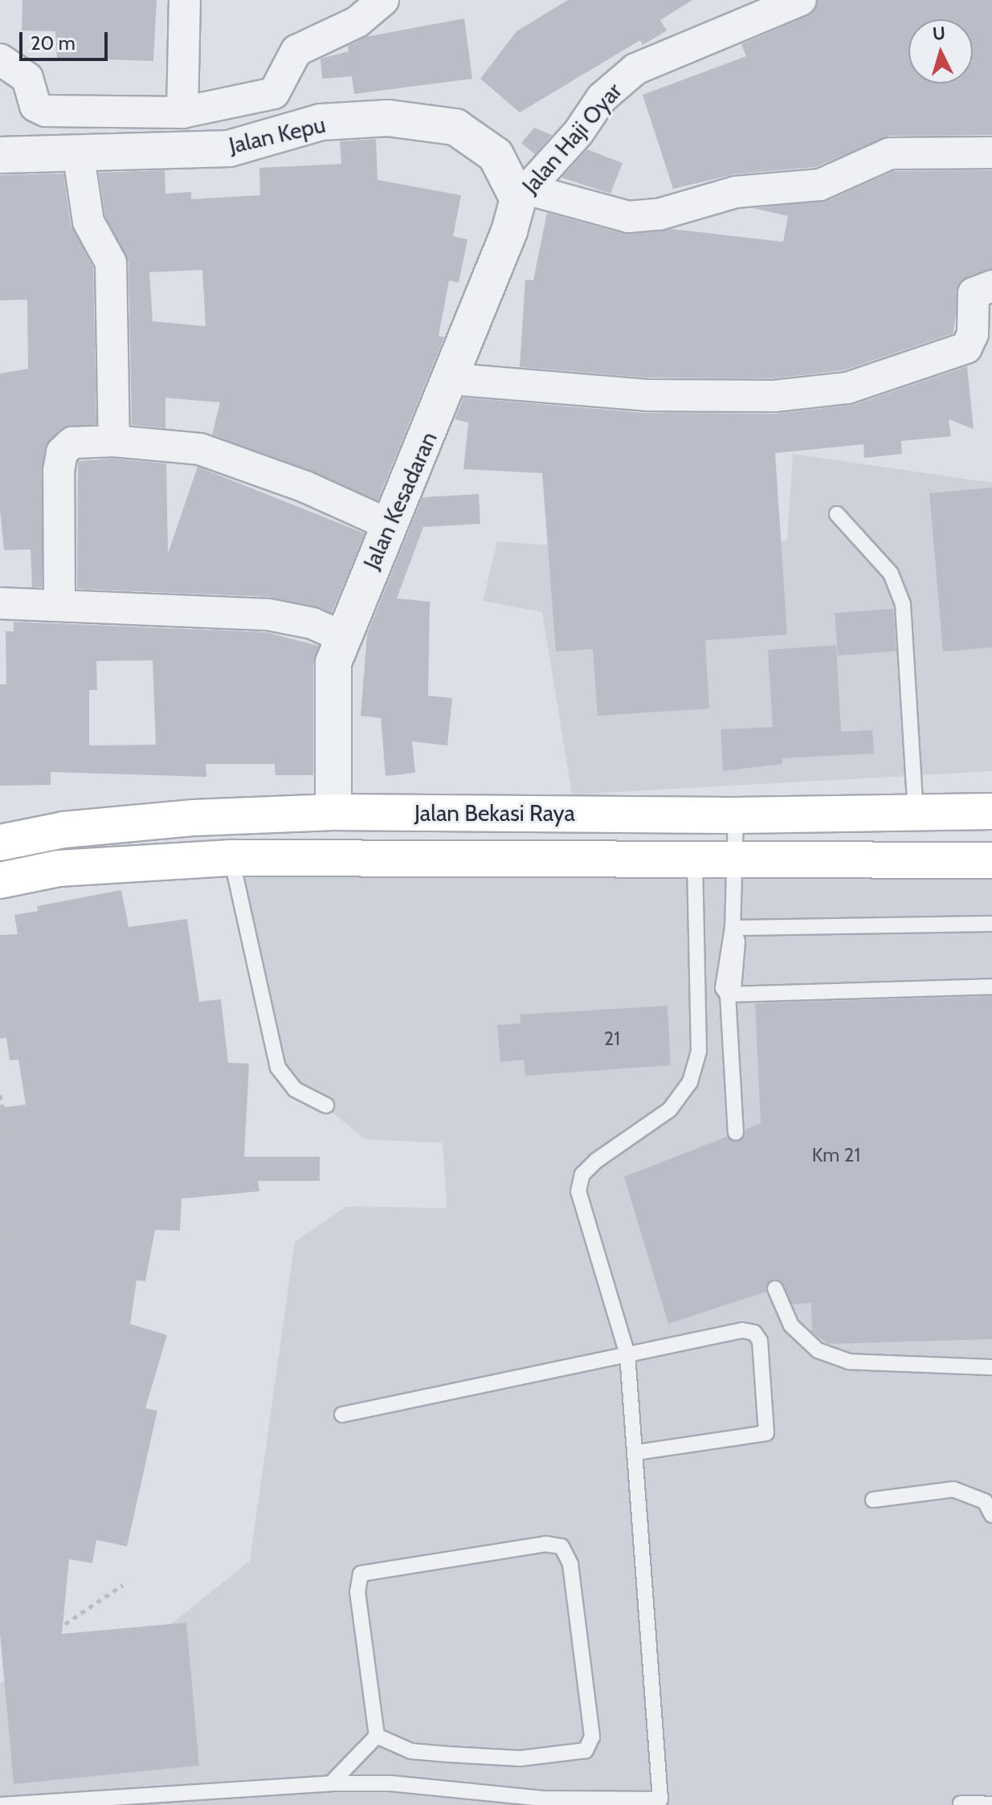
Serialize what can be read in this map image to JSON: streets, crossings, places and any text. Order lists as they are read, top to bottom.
{
  "streets": {
    "highway": ["Jalan Bekasi Raya"],
    "street": ["Jalan Kepu", "Jalan Haji Oyar", "Jalan Kesadaran"]
  },
  "crossings": [
    ["Jalan Kepu", "Jalan Haji Oyar"],
    ["Jalan Kepu", "Jalan Kesadaran"],
    ["Jalan Haji Oyar", "Jalan Kesadaran"],
    ["Jalan Kesadaran", "Jalan Bekasi Raya"]
  ],
  "house_numbers": ["21", "Km 21"],
  "scale_bar": "20 m",
  "north": "top"
}
